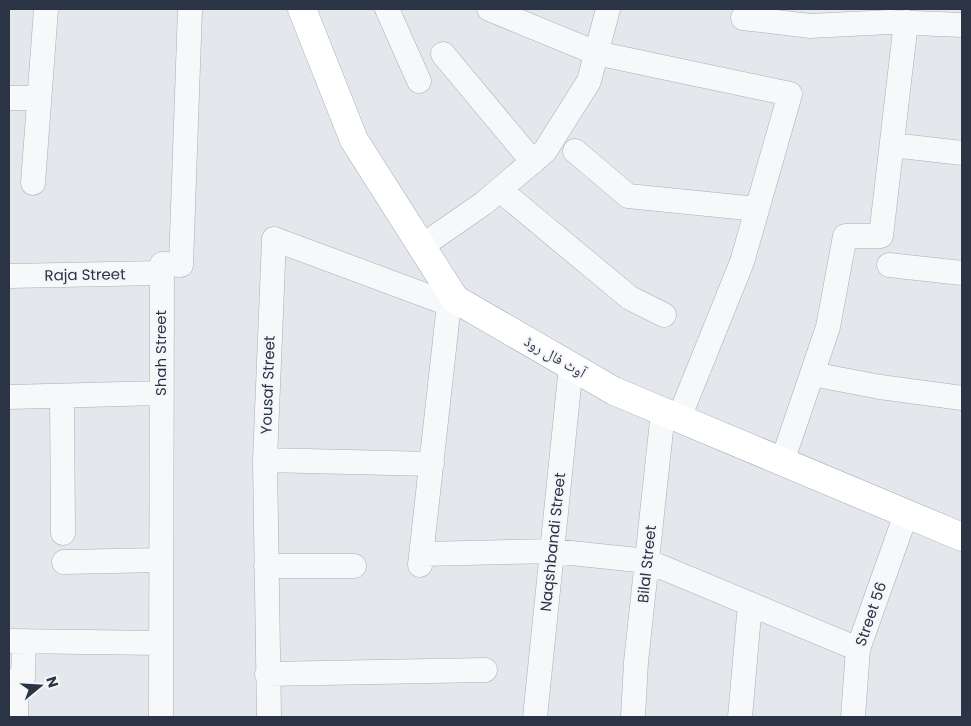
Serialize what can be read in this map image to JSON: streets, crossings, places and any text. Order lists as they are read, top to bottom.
{
  "streets": {
    "main road": ["آوٹ فال روڈ"],
    "street": [
      "Raja Street",
      "Shah Street",
      "Yousaf Street",
      "Naqshbandi Street",
      "Bilal Street",
      "Street 56"
    ]
  },
  "crossings": [
    ["Raja Street", "Shah Street"],
    ["آوٹ فال روڈ", "Yousaf Street"],
    ["آوٹ فال روڈ", "Naqshbandi Street"],
    ["آوٹ فال روڈ", "Bilal Street"],
    ["آوٹ فال روڈ", "Street 56"]
  ],
  "north": "right"
}
